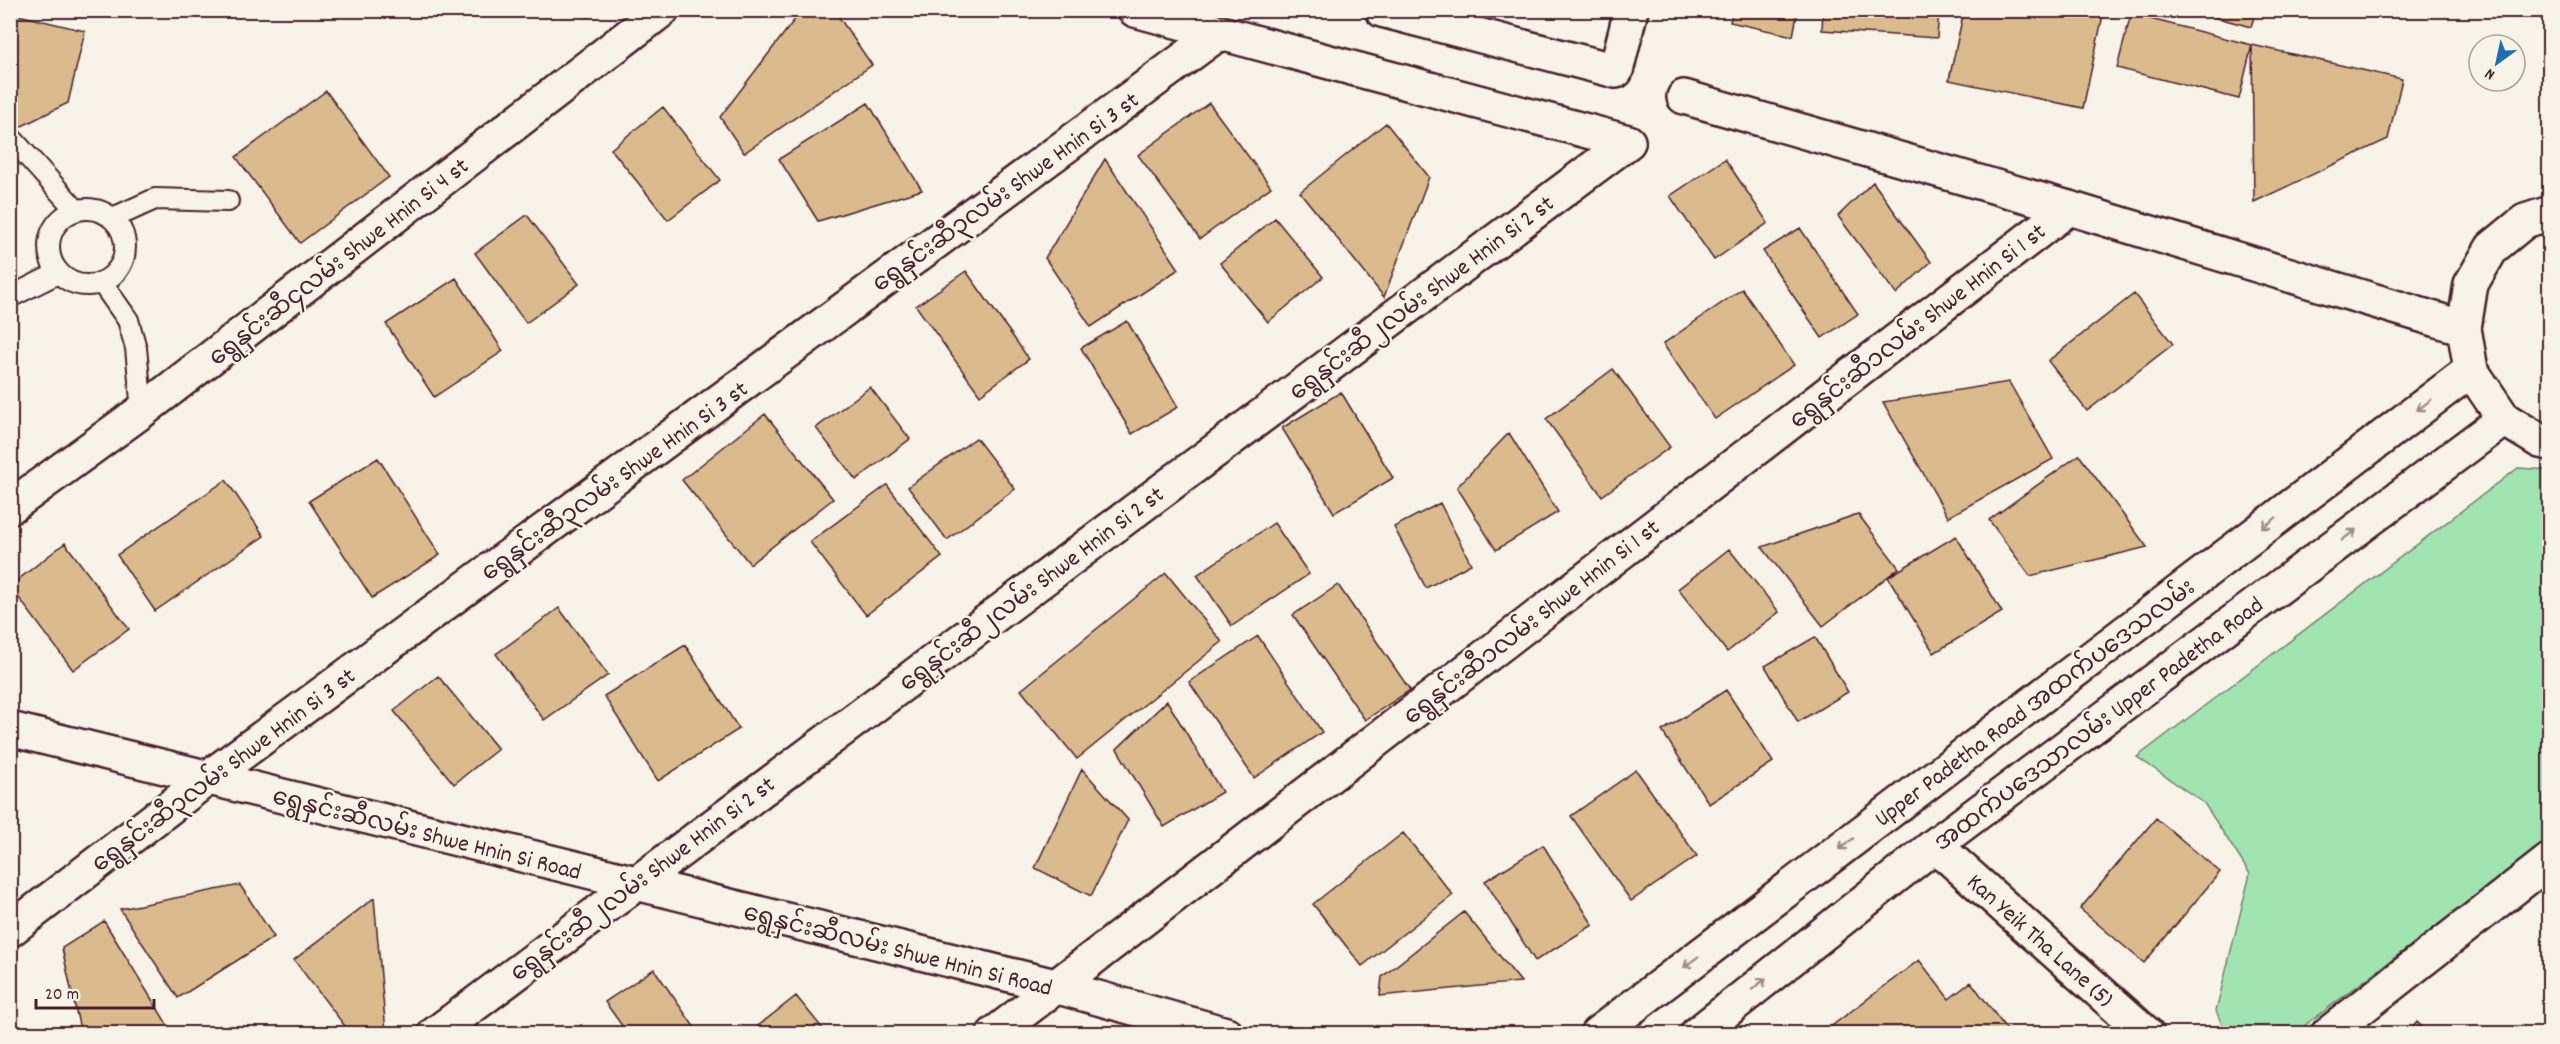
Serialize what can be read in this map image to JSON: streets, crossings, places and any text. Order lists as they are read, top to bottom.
{
  "streets": {
    "street": [
      "ရွေနှင်းဆီ၃လမ်း Shwe Hnin Si 3 st",
      "ရွေနှင်းဆီ၄လမ်း Shwe Hnin Si 4 st",
      "ရွေနှင်းဆီ၂လမ်း Shwe Hnin Si 2 st",
      "ရွေနှင်းဆီ၁လမ်း Shwe Hnin Si 1 st",
      "Upper Padetha Road အထက်ပဒေသလမ်း",
      "အထက်ပဒေသာလမ်း Upper Padetha Road",
      "ရွေနှင်းဆီလမ်း Shwe Hnin Si Road",
      "Kan Yeik Tha Lane (5)"
    ]
  },
  "crossings": [
    ["ရွေနှင်းဆီ၃လမ်း Shwe Hnin Si 3 st", "ရွေနှင်းဆီ၂လမ်း Shwe Hnin Si 2 st"],
    ["ရွေနှင်းဆီ၃လမ်း Shwe Hnin Si 3 st", "ရွေနှင်းဆီလမ်း Shwe Hnin Si Road"],
    ["ရွေနှင်းဆီ၂လမ်း Shwe Hnin Si 2 st", "ရွေနှင်းဆီလမ်း Shwe Hnin Si Road"],
    ["ရွေနှင်းဆီ၁လမ်း Shwe Hnin Si 1 st", "ရွေနှင်းဆီလမ်း Shwe Hnin Si Road"],
    ["အထက်ပဒေသာလမ်း Upper Padetha Road", "Kan Yeik Tha Lane (5)"]
  ],
  "one_way": ["Upper Padetha Road အထက်ပဒေသလမ်း", "အထက်ပဒေသာလမ်း Upper Padetha Road"],
  "scale_bar": "20 m",
  "north": "bottom left"
}
